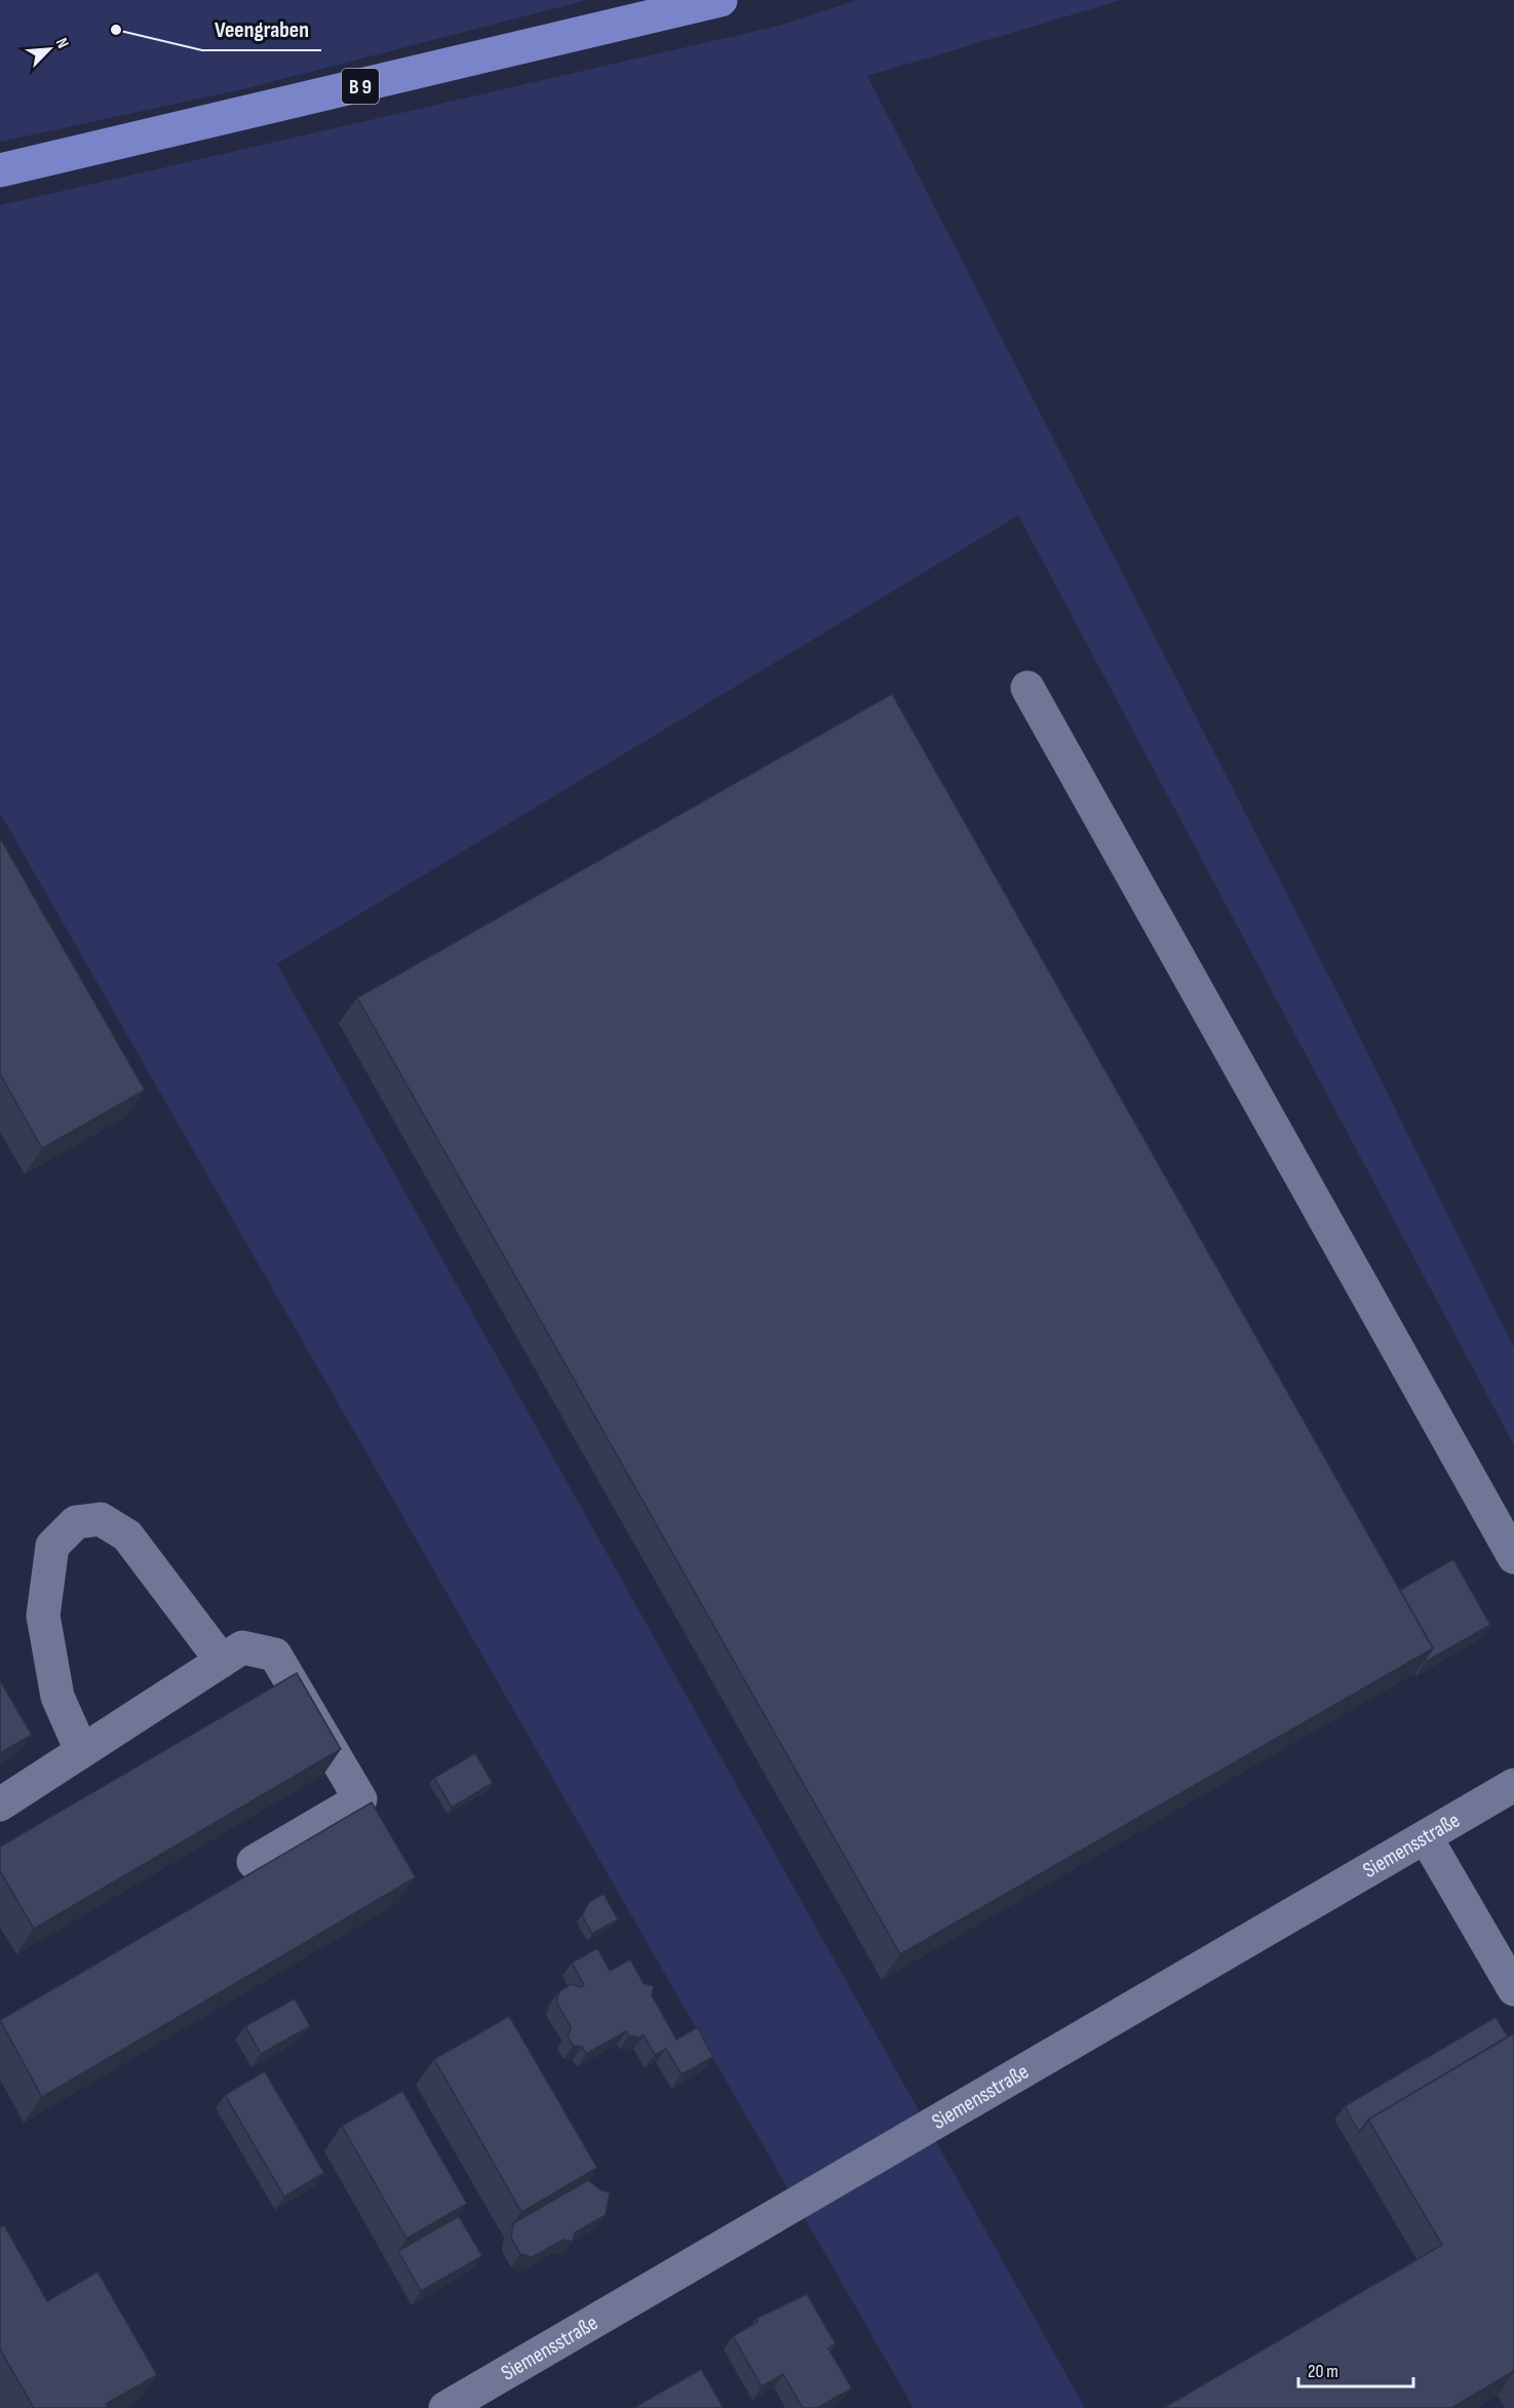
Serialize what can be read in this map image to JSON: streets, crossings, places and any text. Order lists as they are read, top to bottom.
{
  "streets": {
    "main road": ["B 9"],
    "street": ["Siemensstraße"]
  },
  "places": ["Veengraben"],
  "scale_bar": "20 m",
  "north": "top right"
}
